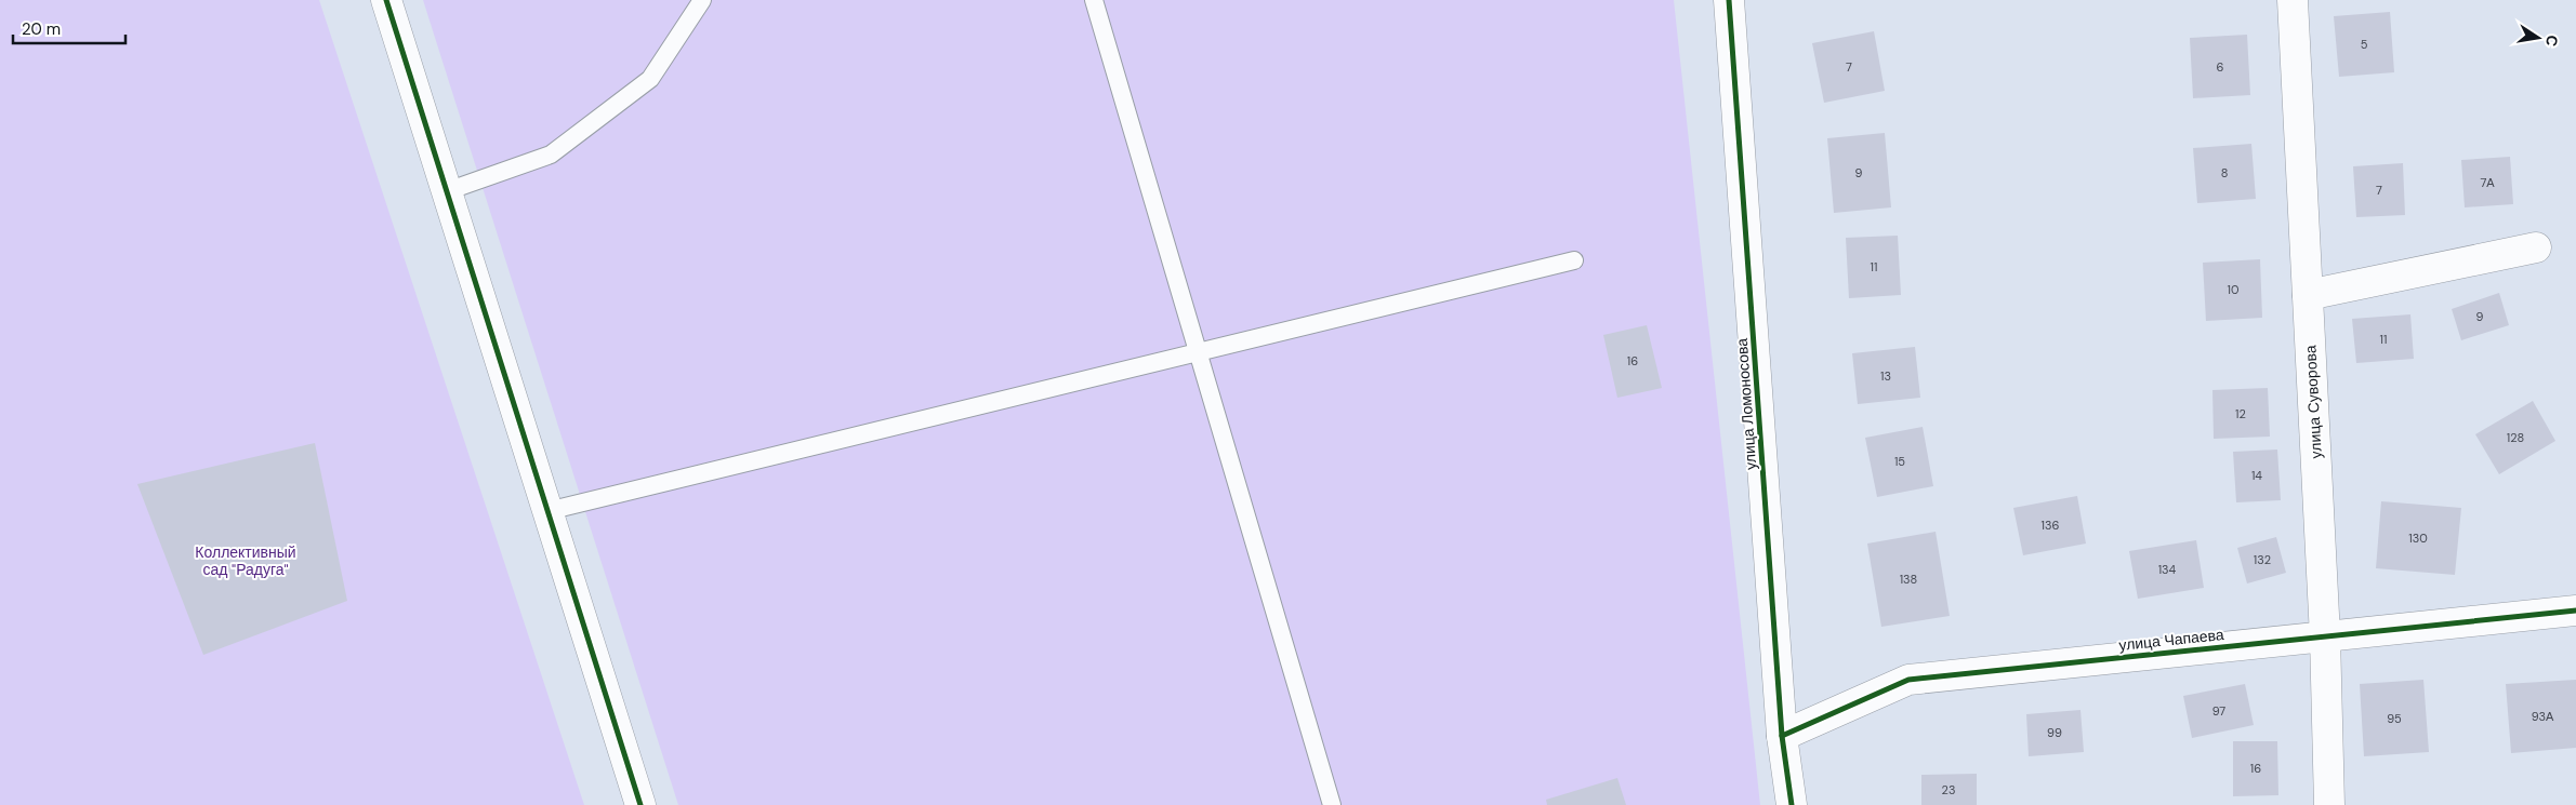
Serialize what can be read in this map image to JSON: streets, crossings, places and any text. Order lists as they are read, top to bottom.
{
  "streets": {
    "street": ["улица Суворова", "улица Ломоносова", "улица Чапаева"]
  },
  "crossings": [
    ["улица Суворова", "улица Чапаева"],
    ["улица Ломоносова", "улица Чапаева"]
  ],
  "parks": ["Коллективный сад \"Радуга\""],
  "house_numbers": [
    "5",
    "7",
    "6",
    "9",
    "8",
    "7А",
    "7",
    "11",
    "10",
    "9",
    "11",
    "16",
    "13",
    "12",
    "128",
    "15",
    "14",
    "136",
    "130",
    "132",
    "134",
    "138",
    "97",
    "93А",
    "95",
    "99",
    "16",
    "23"
  ],
  "scale_bar": "20 m",
  "north": "right"
}
